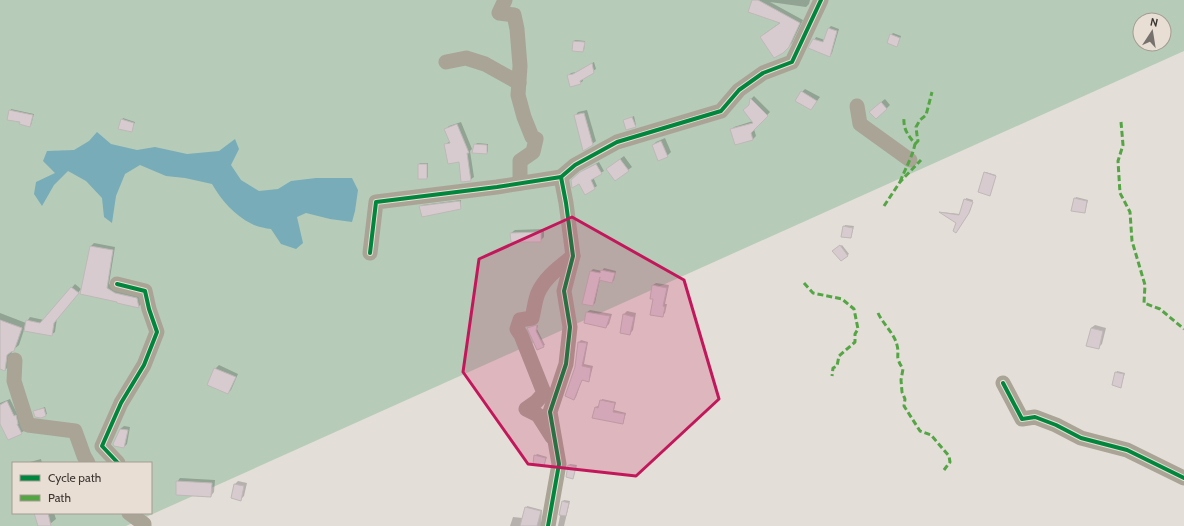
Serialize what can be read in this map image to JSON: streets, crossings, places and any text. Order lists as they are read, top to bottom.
{
  "legend": ["Cycle path", "Path"],
  "north": "top"
}
